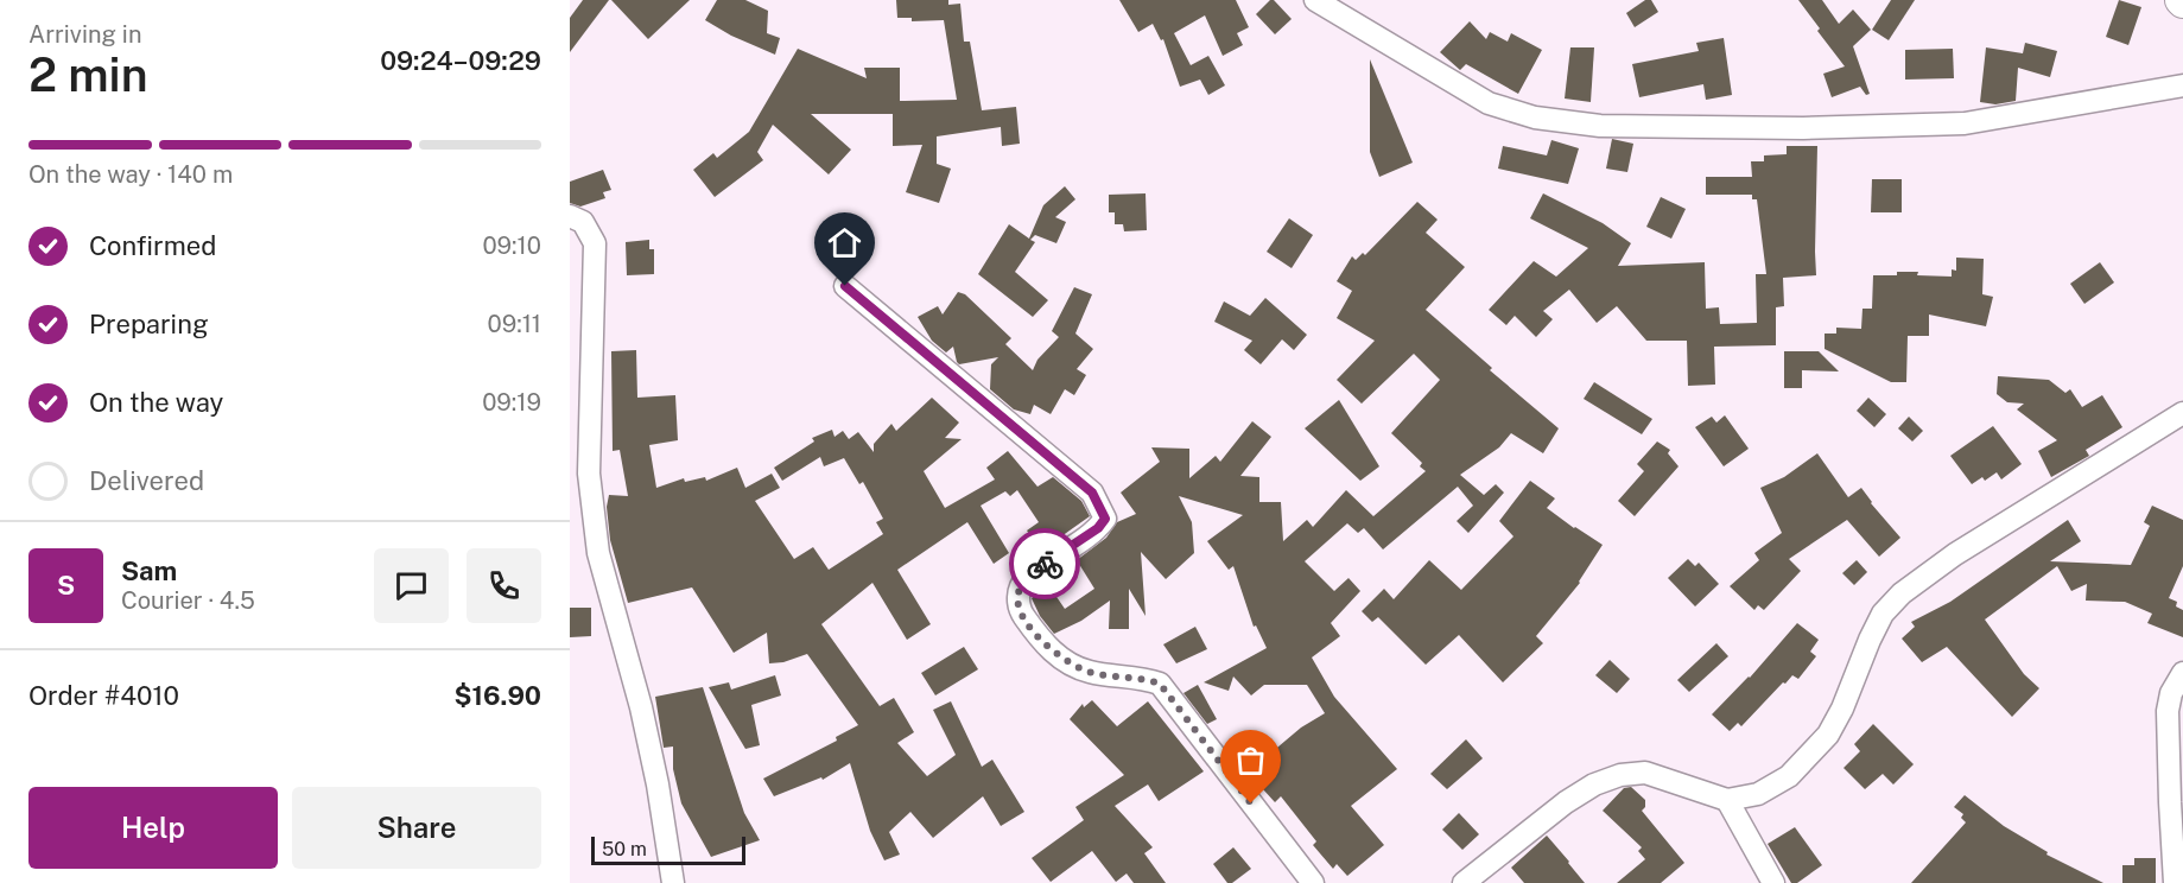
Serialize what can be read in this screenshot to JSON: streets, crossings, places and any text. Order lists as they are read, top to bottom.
{
  "scale_bar": "50 m",
  "page": {
    "heading": ["2 min", "Arriving in", "09:24–09:29"],
    "panel": [
      "Sam",
      "Courier · 4.5",
      "Order #4010",
      "$16.90"
    ],
    "bar": "On the way · 140 m",
    "list": [
      ["Confirmed", "09:10"],
      ["Preparing", "09:11"],
      ["On the way", "09:19"],
      "Delivered"
    ],
    "round": "S",
    "buttons": ["Help", "Share"],
    "scale": "50 m"
  }
}
